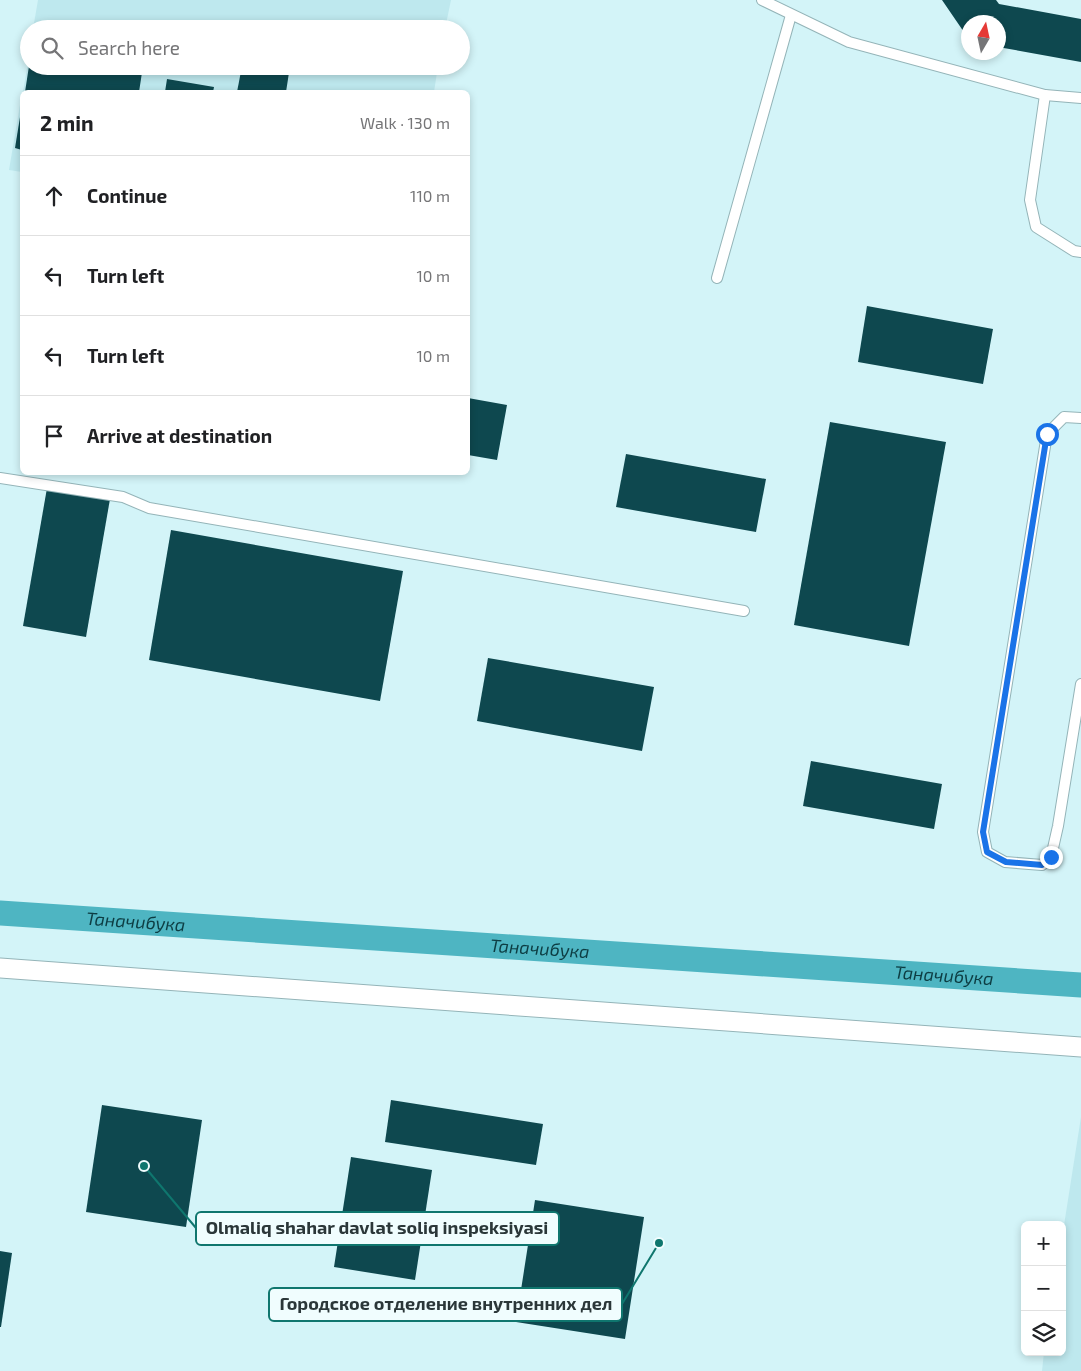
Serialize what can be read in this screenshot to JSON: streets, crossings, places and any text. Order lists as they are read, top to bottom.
{
  "water": ["Таначибука"],
  "places": ["Olmaliq shahar davlat soliq inspeksiyasi", "Городское отделение внутренних дел"],
  "north": "top",
  "page": {
    "search": "Search here",
    "heading": ["2 min", "Walk · 130 m"],
    "list": [
      ["Continue", "110 m"],
      ["Turn left", "10 m"],
      ["Turn left", "10 m"],
      "Arrive at destination"
    ],
    "map_buttons": ["+", "−"]
  }
}
